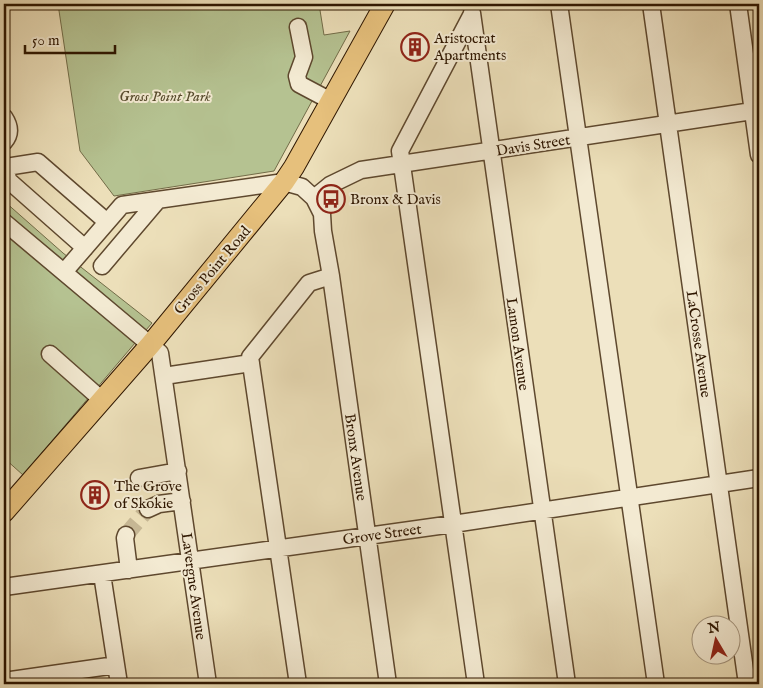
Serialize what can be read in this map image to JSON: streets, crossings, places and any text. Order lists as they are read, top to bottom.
{
  "streets": {
    "main road": ["Gross Point Road"],
    "street": [
      "Davis Street",
      "Lamon Avenue",
      "LaCrosse Avenue",
      "Bronx Avenue",
      "Grove Street",
      "Lavergne Avenue"
    ]
  },
  "crossings": [
    ["Davis Street", "Lamon Avenue"],
    ["Davis Street", "LaCrosse Avenue"],
    ["Davis Street", "Bronx Avenue"],
    ["Gross Point Road", "Bronx Avenue"],
    ["Gross Point Road", "Lavergne Avenue"],
    ["Lamon Avenue", "Grove Street"],
    ["LaCrosse Avenue", "Grove Street"],
    ["Bronx Avenue", "Grove Street"],
    ["Grove Street", "Lavergne Avenue"]
  ],
  "parks": ["Gross Point Park"],
  "places": {
    "building": ["Aristocrat Apartments", "The Grove of Skokie"],
    "bus stop": ["Bronx & Davis"]
  },
  "scale_bar": "50 m",
  "north": "top"
}
